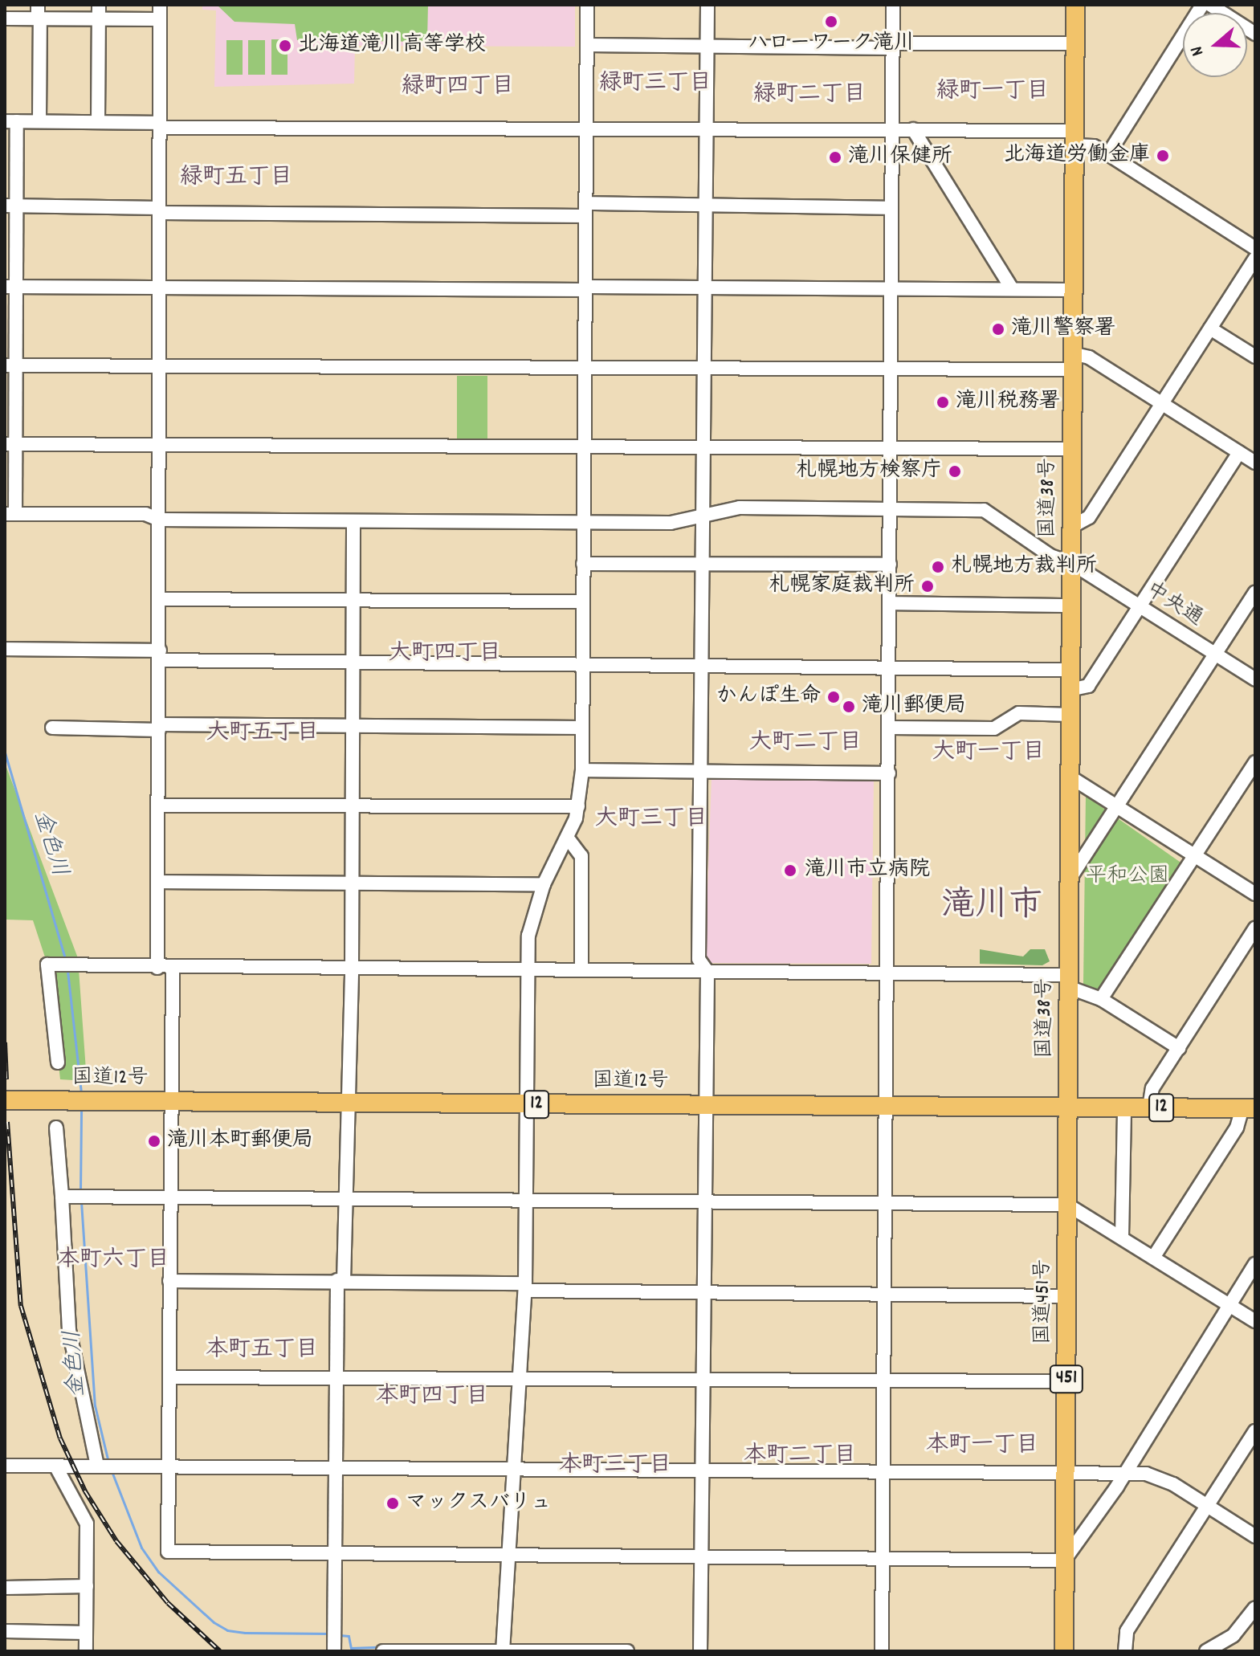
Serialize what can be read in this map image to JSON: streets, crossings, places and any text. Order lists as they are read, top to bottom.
{
  "streets": {
    "highway": [
      "国道38号",
      "国道12号",
      "12",
      "国道451号",
      "451"
    ],
    "street": ["中央通"]
  },
  "crossings": [
    ["国道38号", "中央通"],
    ["国道38号", "国道12号"],
    ["国道38号", "国道451号"],
    ["国道12号", "国道451号"]
  ],
  "districts": [
    "緑町三丁目",
    "緑町四丁目",
    "緑町一丁目",
    "緑町二丁目",
    "緑町五丁目",
    "大町四丁目",
    "大町五丁目",
    "大町二丁目",
    "大町一丁目",
    "大町三丁目",
    "滝川市",
    "本町六丁目",
    "本町五丁目",
    "本町四丁目",
    "本町一丁目",
    "本町二丁目",
    "本町三丁目"
  ],
  "water": ["金色川"],
  "parks": ["平和公園"],
  "places": [
    "ハローワーク滝川",
    "北海道滝川高等学校",
    "北海道労働金庫",
    "滝川保健所",
    "滝川警察署",
    "滝川税務署",
    "札幌地方検察庁",
    "札幌地方裁判所",
    "札幌家庭裁判所",
    "かんぽ生命",
    "滝川郵便局",
    "滝川市立病院",
    "滝川本町郵便局",
    "マックスバリュ"
  ],
  "north": "left"
}
